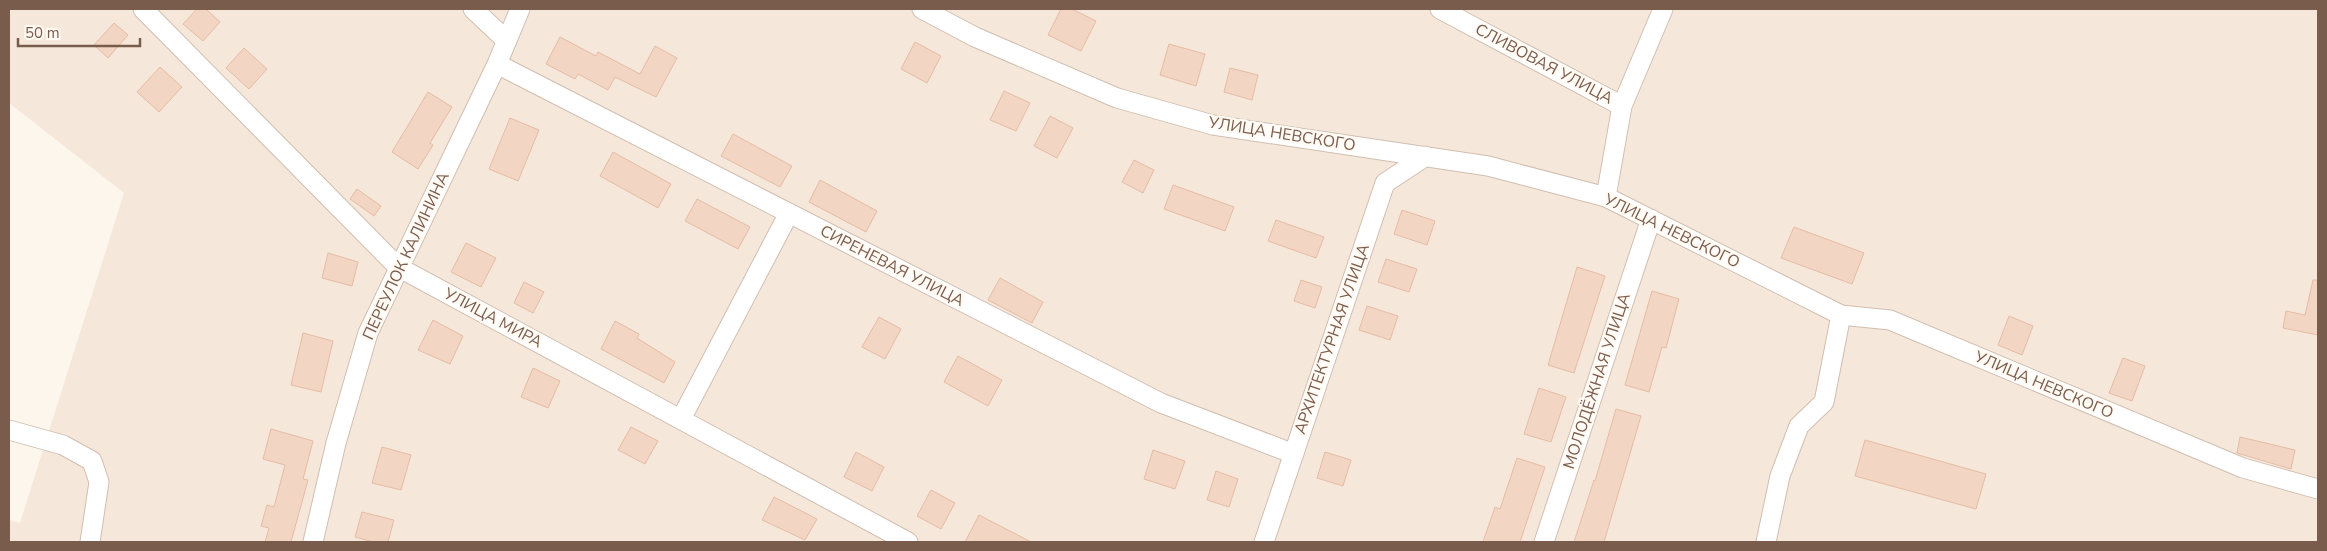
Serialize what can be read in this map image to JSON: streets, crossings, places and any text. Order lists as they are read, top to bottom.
{
  "streets": {
    "street": [
      "СЛИВОВАЯ УЛИЦА",
      "УЛИЦА НЕВСКОГО",
      "ПЕРЕУЛОК КАЛИНИНА",
      "СИРЕНЕВАЯ УЛИЦА",
      "УЛИЦА МИРА",
      "АРХИТЕКТУРНАЯ УЛИЦА",
      "МОЛОДЁЖНАЯ УЛИЦА"
    ]
  },
  "crossings": [
    ["УЛИЦА НЕВСКОГО", "АРХИТЕКТУРНАЯ УЛИЦА"],
    ["УЛИЦА НЕВСКОГО", "МОЛОДЁЖНАЯ УЛИЦА"],
    ["ПЕРЕУЛОК КАЛИНИНА", "СИРЕНЕВАЯ УЛИЦА"],
    ["ПЕРЕУЛОК КАЛИНИНА", "УЛИЦА МИРА"],
    ["СИРЕНЕВАЯ УЛИЦА", "АРХИТЕКТУРНАЯ УЛИЦА"]
  ],
  "scale_bar": "50 m"
}
